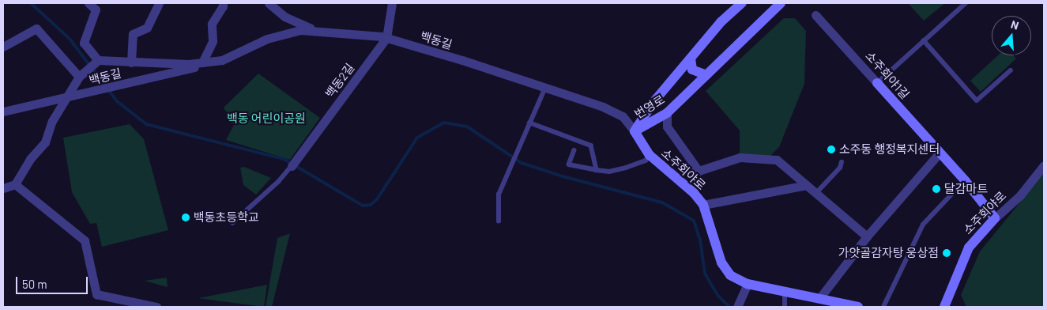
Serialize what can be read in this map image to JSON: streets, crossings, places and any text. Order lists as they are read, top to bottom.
{
  "streets": {
    "street": [
      "백동길",
      "소주회야1길",
      "백동2길",
      "번영로",
      "소주회야로"
    ]
  },
  "crossings": [
    ["백동길", "백동2길"],
    ["백동길", "번영로"],
    ["백동길", "소주회야로"],
    ["소주회야1길", "소주회야로"],
    ["번영로", "소주회야로"]
  ],
  "parks": ["백동 어린이공원"],
  "places": [
    "소주동 행정복지센터",
    "달감마트",
    "백동초등학교",
    "가얏골감자탕 웅상점"
  ],
  "scale_bar": "50 m",
  "north": "top"
}
